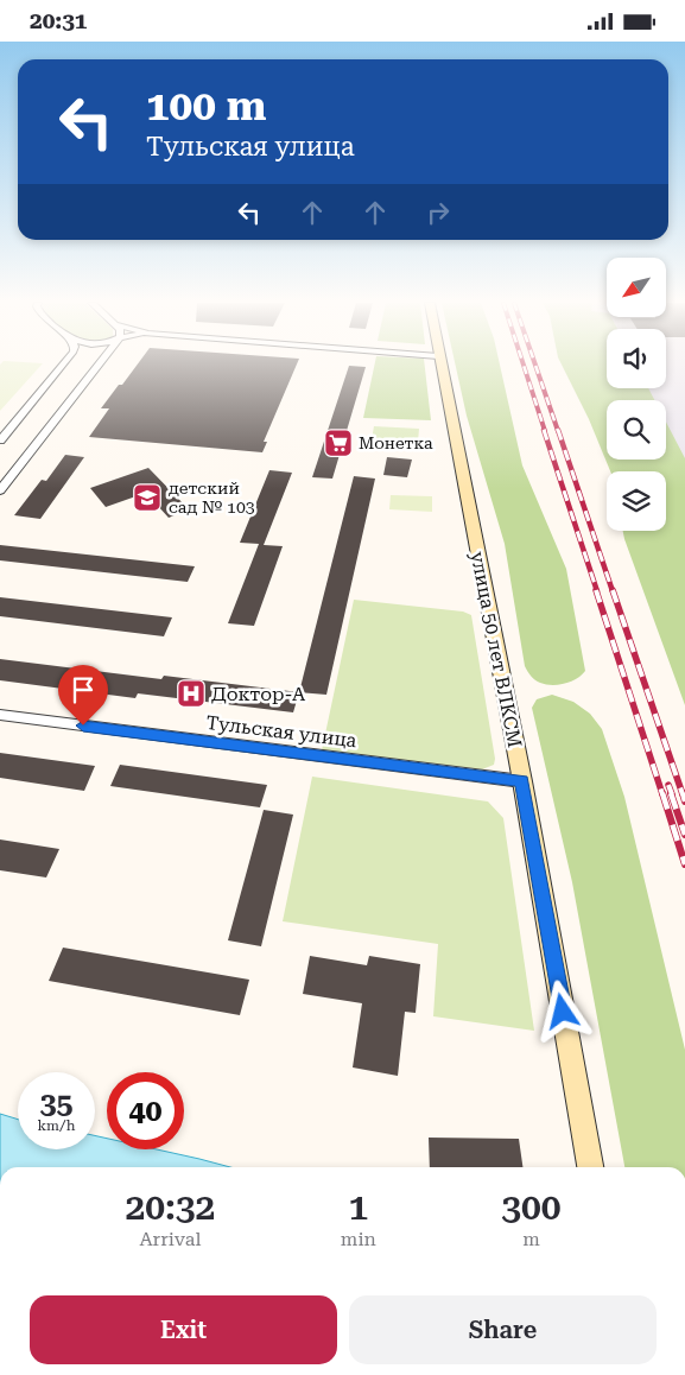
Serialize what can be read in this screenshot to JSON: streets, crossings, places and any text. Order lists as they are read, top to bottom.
{
  "streets": {
    "street": ["улица 50 лет ВЛКСМ", "Тульская улица"]
  },
  "crossings": [
    ["улица 50 лет ВЛКСМ", "Тульская улица"]
  ],
  "places": {
    "supermarket": ["Монетка"],
    "school or university": ["детский сад № 103"],
    "hospital": ["Доктор-А"]
  },
  "north": "bottom left",
  "page": {
    "status": "20:31",
    "turn": ["100 m", "Тульская улица"],
    "speed": "35 km/h",
    "limit": "40",
    "eta": [
      "20:32",
      "Arrival",
      "1",
      "min",
      "300",
      "m"
    ],
    "buttons": ["Exit", "Share"]
  }
}
